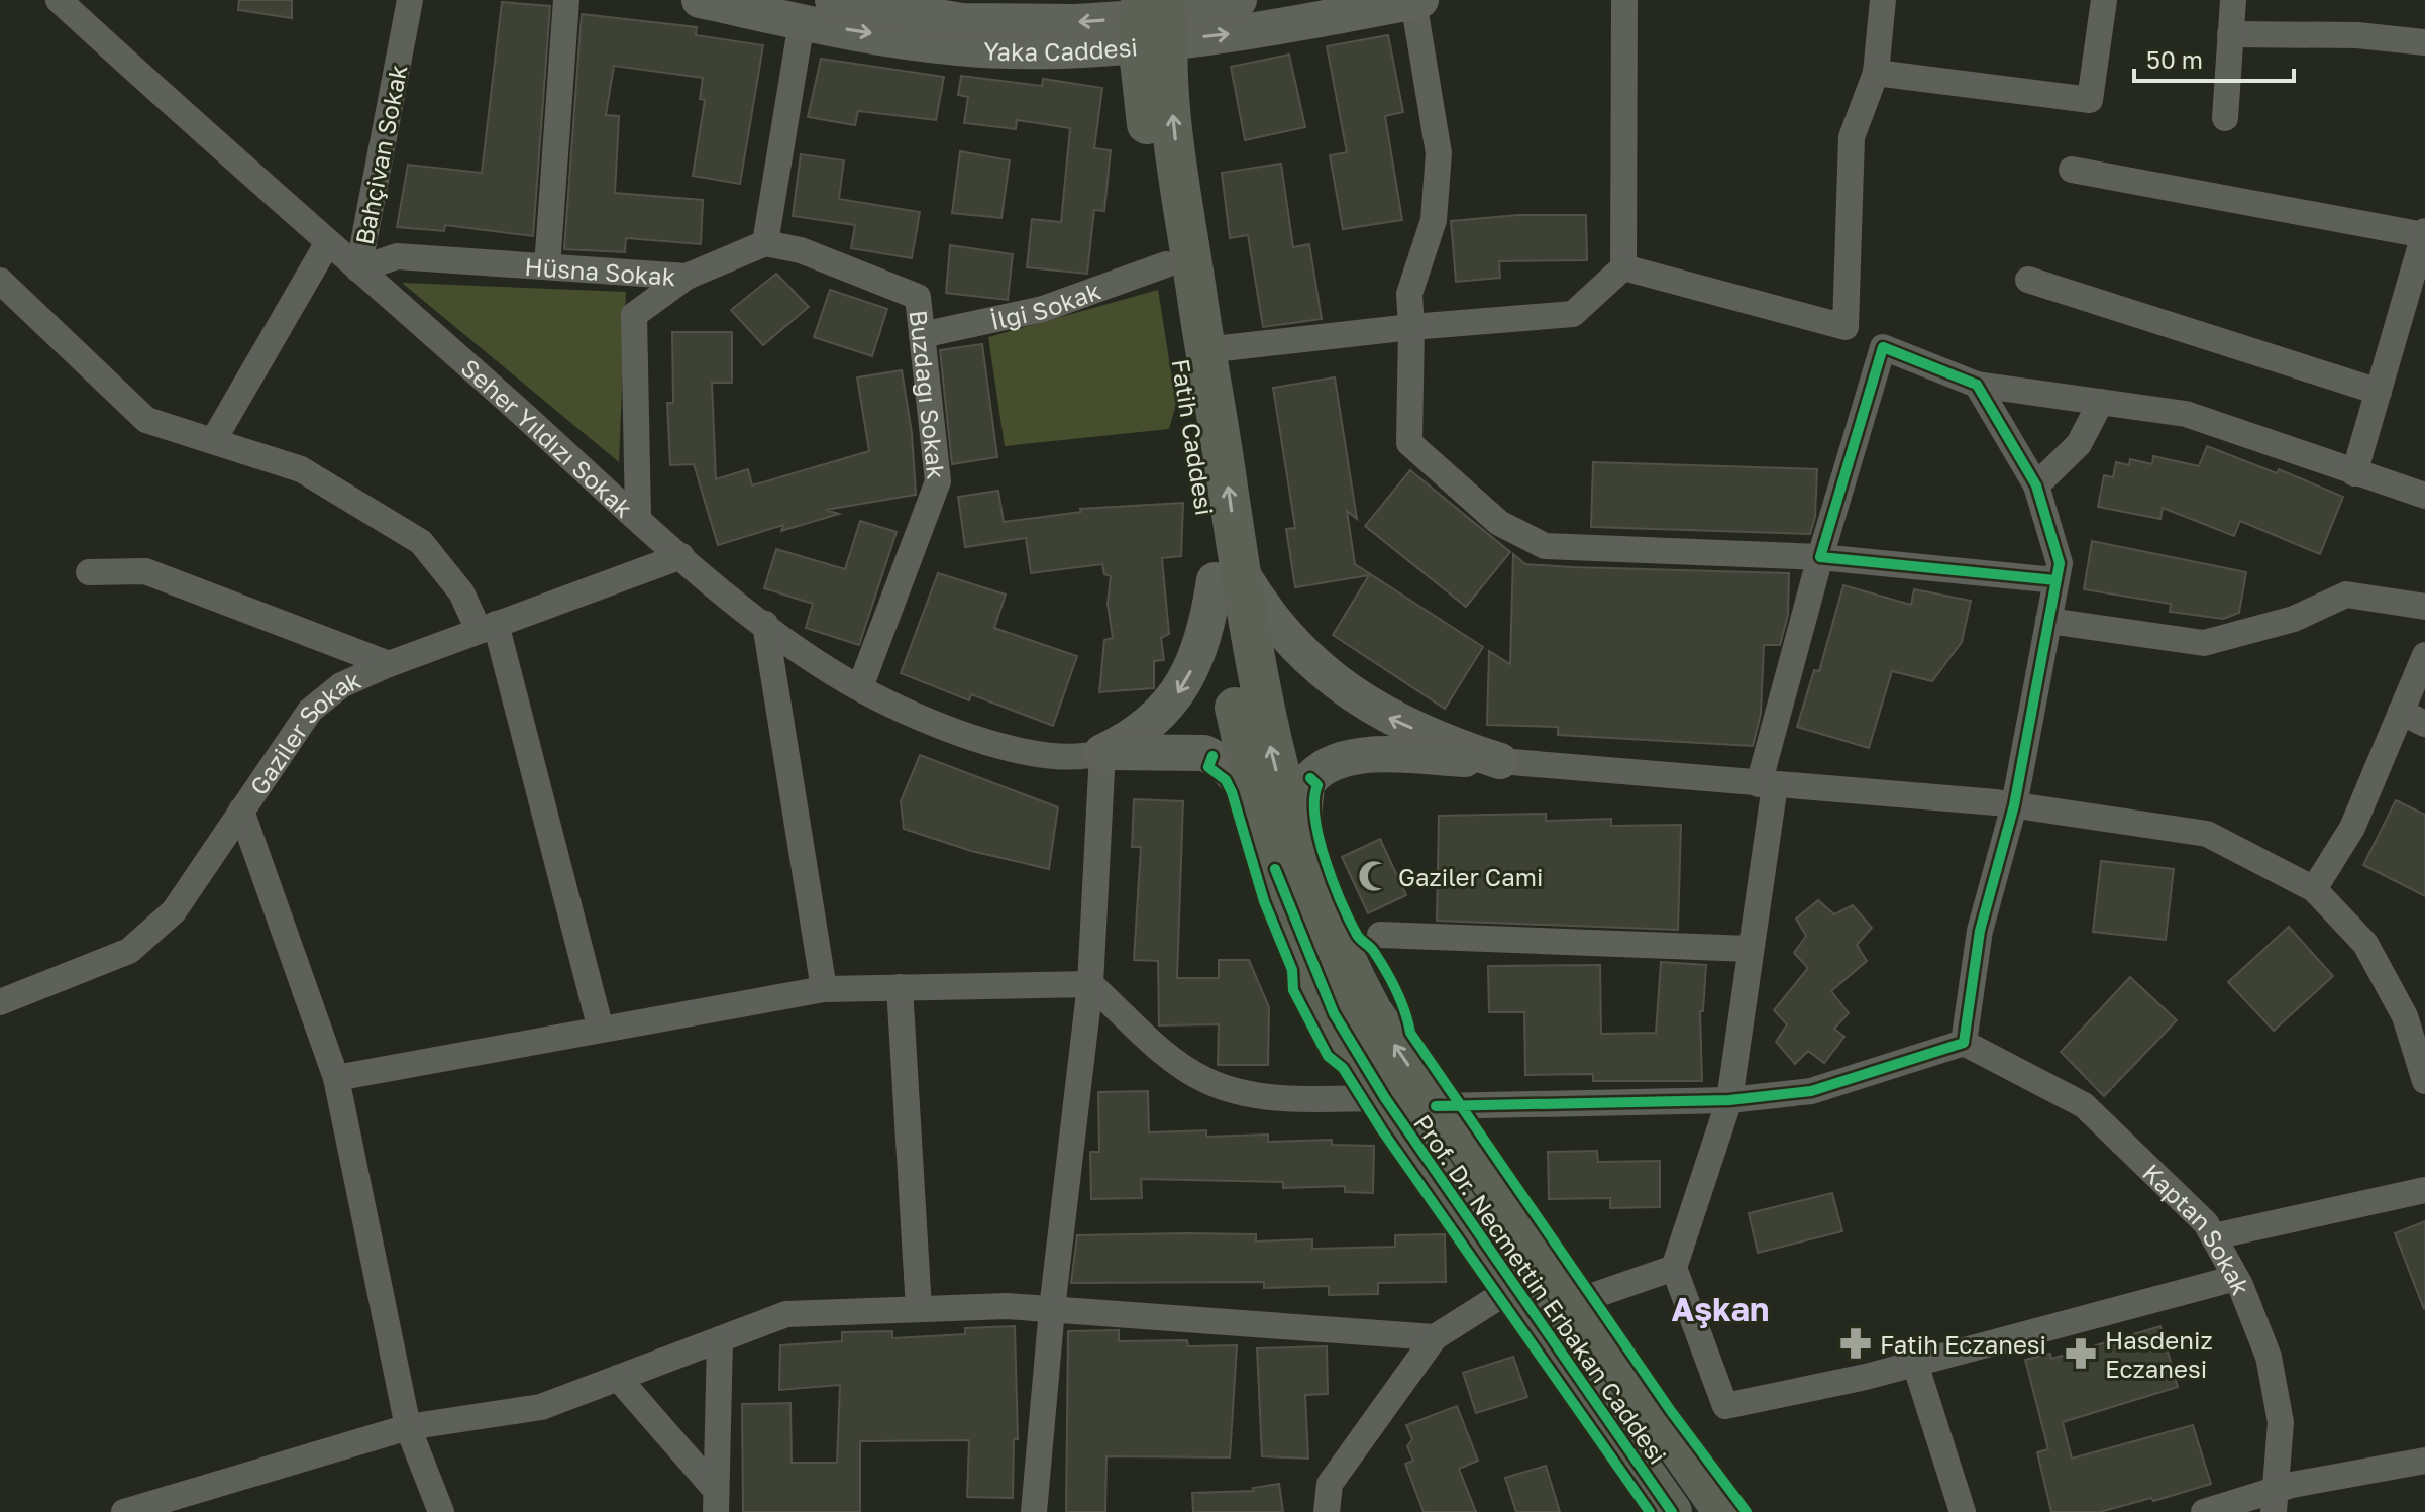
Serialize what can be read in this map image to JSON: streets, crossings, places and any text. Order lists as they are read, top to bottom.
{
  "streets": {
    "main road": ["Fatih Caddesi", "Prof. Dr. Necmettin Erbakan Caddesi"],
    "street": [
      "Yaka Caddesi",
      "Bahçivan Sokak",
      "Hüsna Sokak",
      "İlgi Sokak",
      "Buzdağı Sokak",
      "Seher Yıldızı Sokak",
      "Gaziler Sokak",
      "Kaptan Sokak"
    ]
  },
  "crossings": [
    ["Yaka Caddesi", "Fatih Caddesi"],
    ["Bahçivan Sokak", "Hüsna Sokak"],
    ["Bahçivan Sokak", "Seher Yıldızı Sokak"],
    ["Hüsna Sokak", "Buzdağı Sokak"],
    ["İlgi Sokak", "Buzdağı Sokak"],
    ["İlgi Sokak", "Fatih Caddesi"],
    ["Buzdağı Sokak", "Seher Yıldızı Sokak"],
    ["Seher Yıldızı Sokak", "Gaziler Sokak"],
    ["Fatih Caddesi", "Prof. Dr. Necmettin Erbakan Caddesi"]
  ],
  "districts": ["Aşkan"],
  "places": {
    "mosque": ["Gaziler Cami"],
    "pharmacy": ["Fatih Eczanesi", "Hasdeniz Eczanesi"]
  },
  "scale_bar": "50 m"
}
